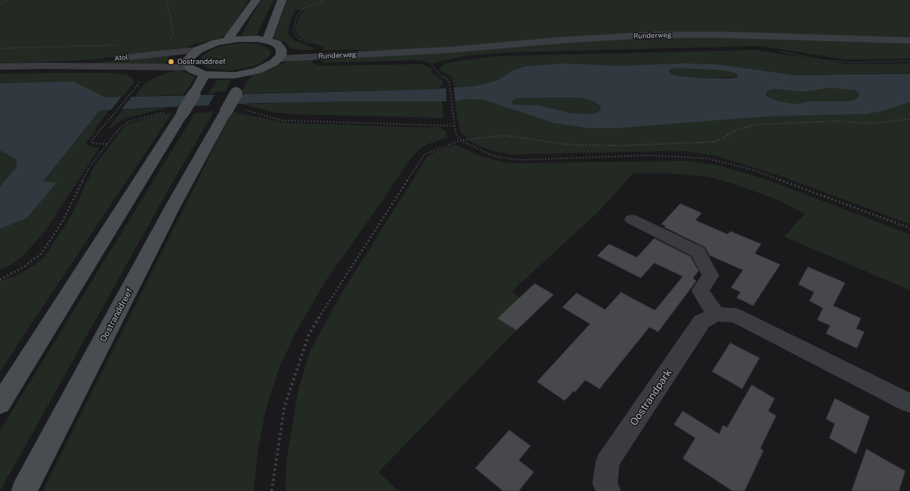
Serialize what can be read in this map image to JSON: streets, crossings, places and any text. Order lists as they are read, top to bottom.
{
  "streets": {
    "main road": ["Oostranddreef"],
    "street": ["Runderweg", "Atol", "Oostrandpark"]
  },
  "places": ["Oostranddreef"]
}
